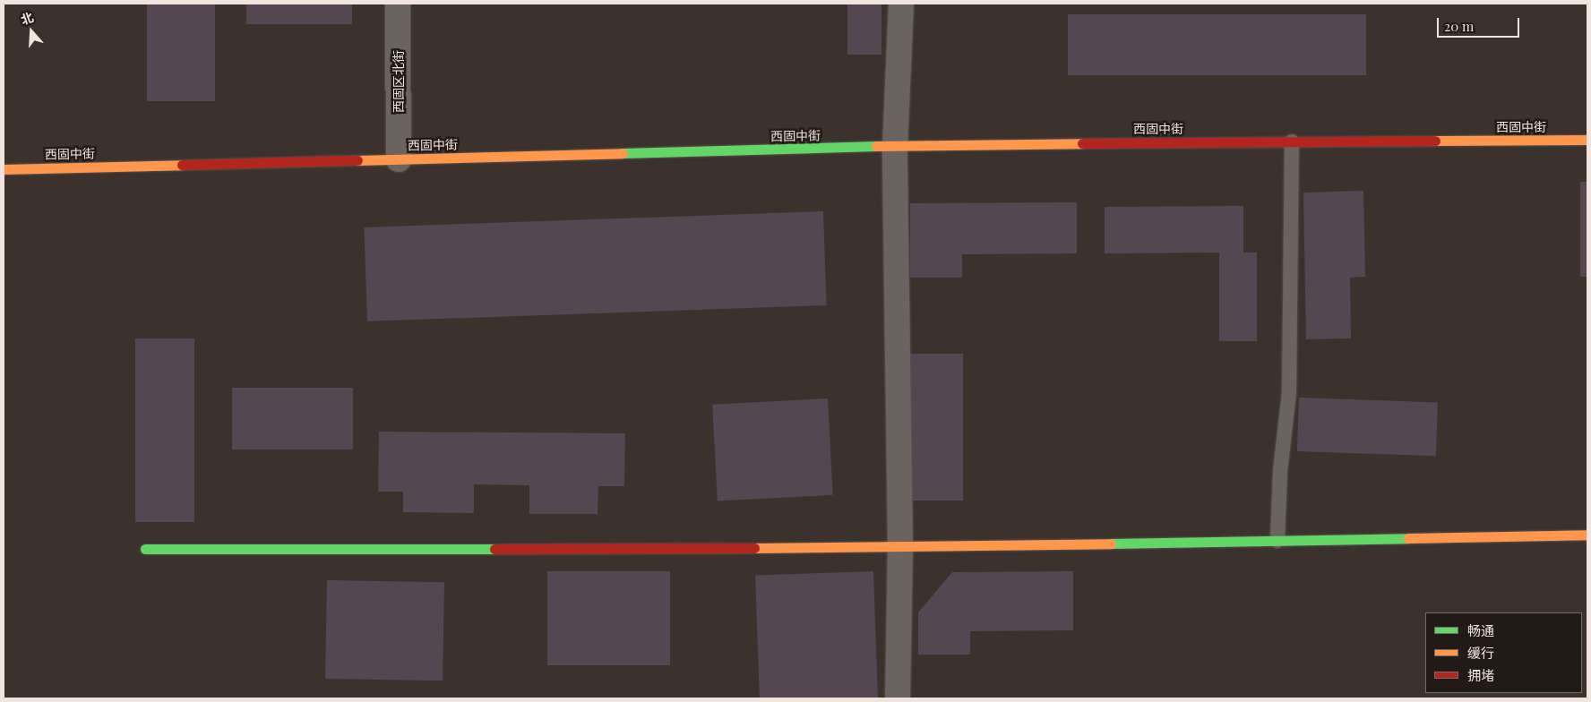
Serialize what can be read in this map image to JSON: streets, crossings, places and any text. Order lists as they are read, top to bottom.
{
  "streets": {
    "street": ["西固区北街", "西固中街"]
  },
  "crossings": [
    ["西固区北街", "西固中街"]
  ],
  "legend": ["畅通", "缓行", "拥堵"],
  "scale_bar": "20 m",
  "north": "top"
}
